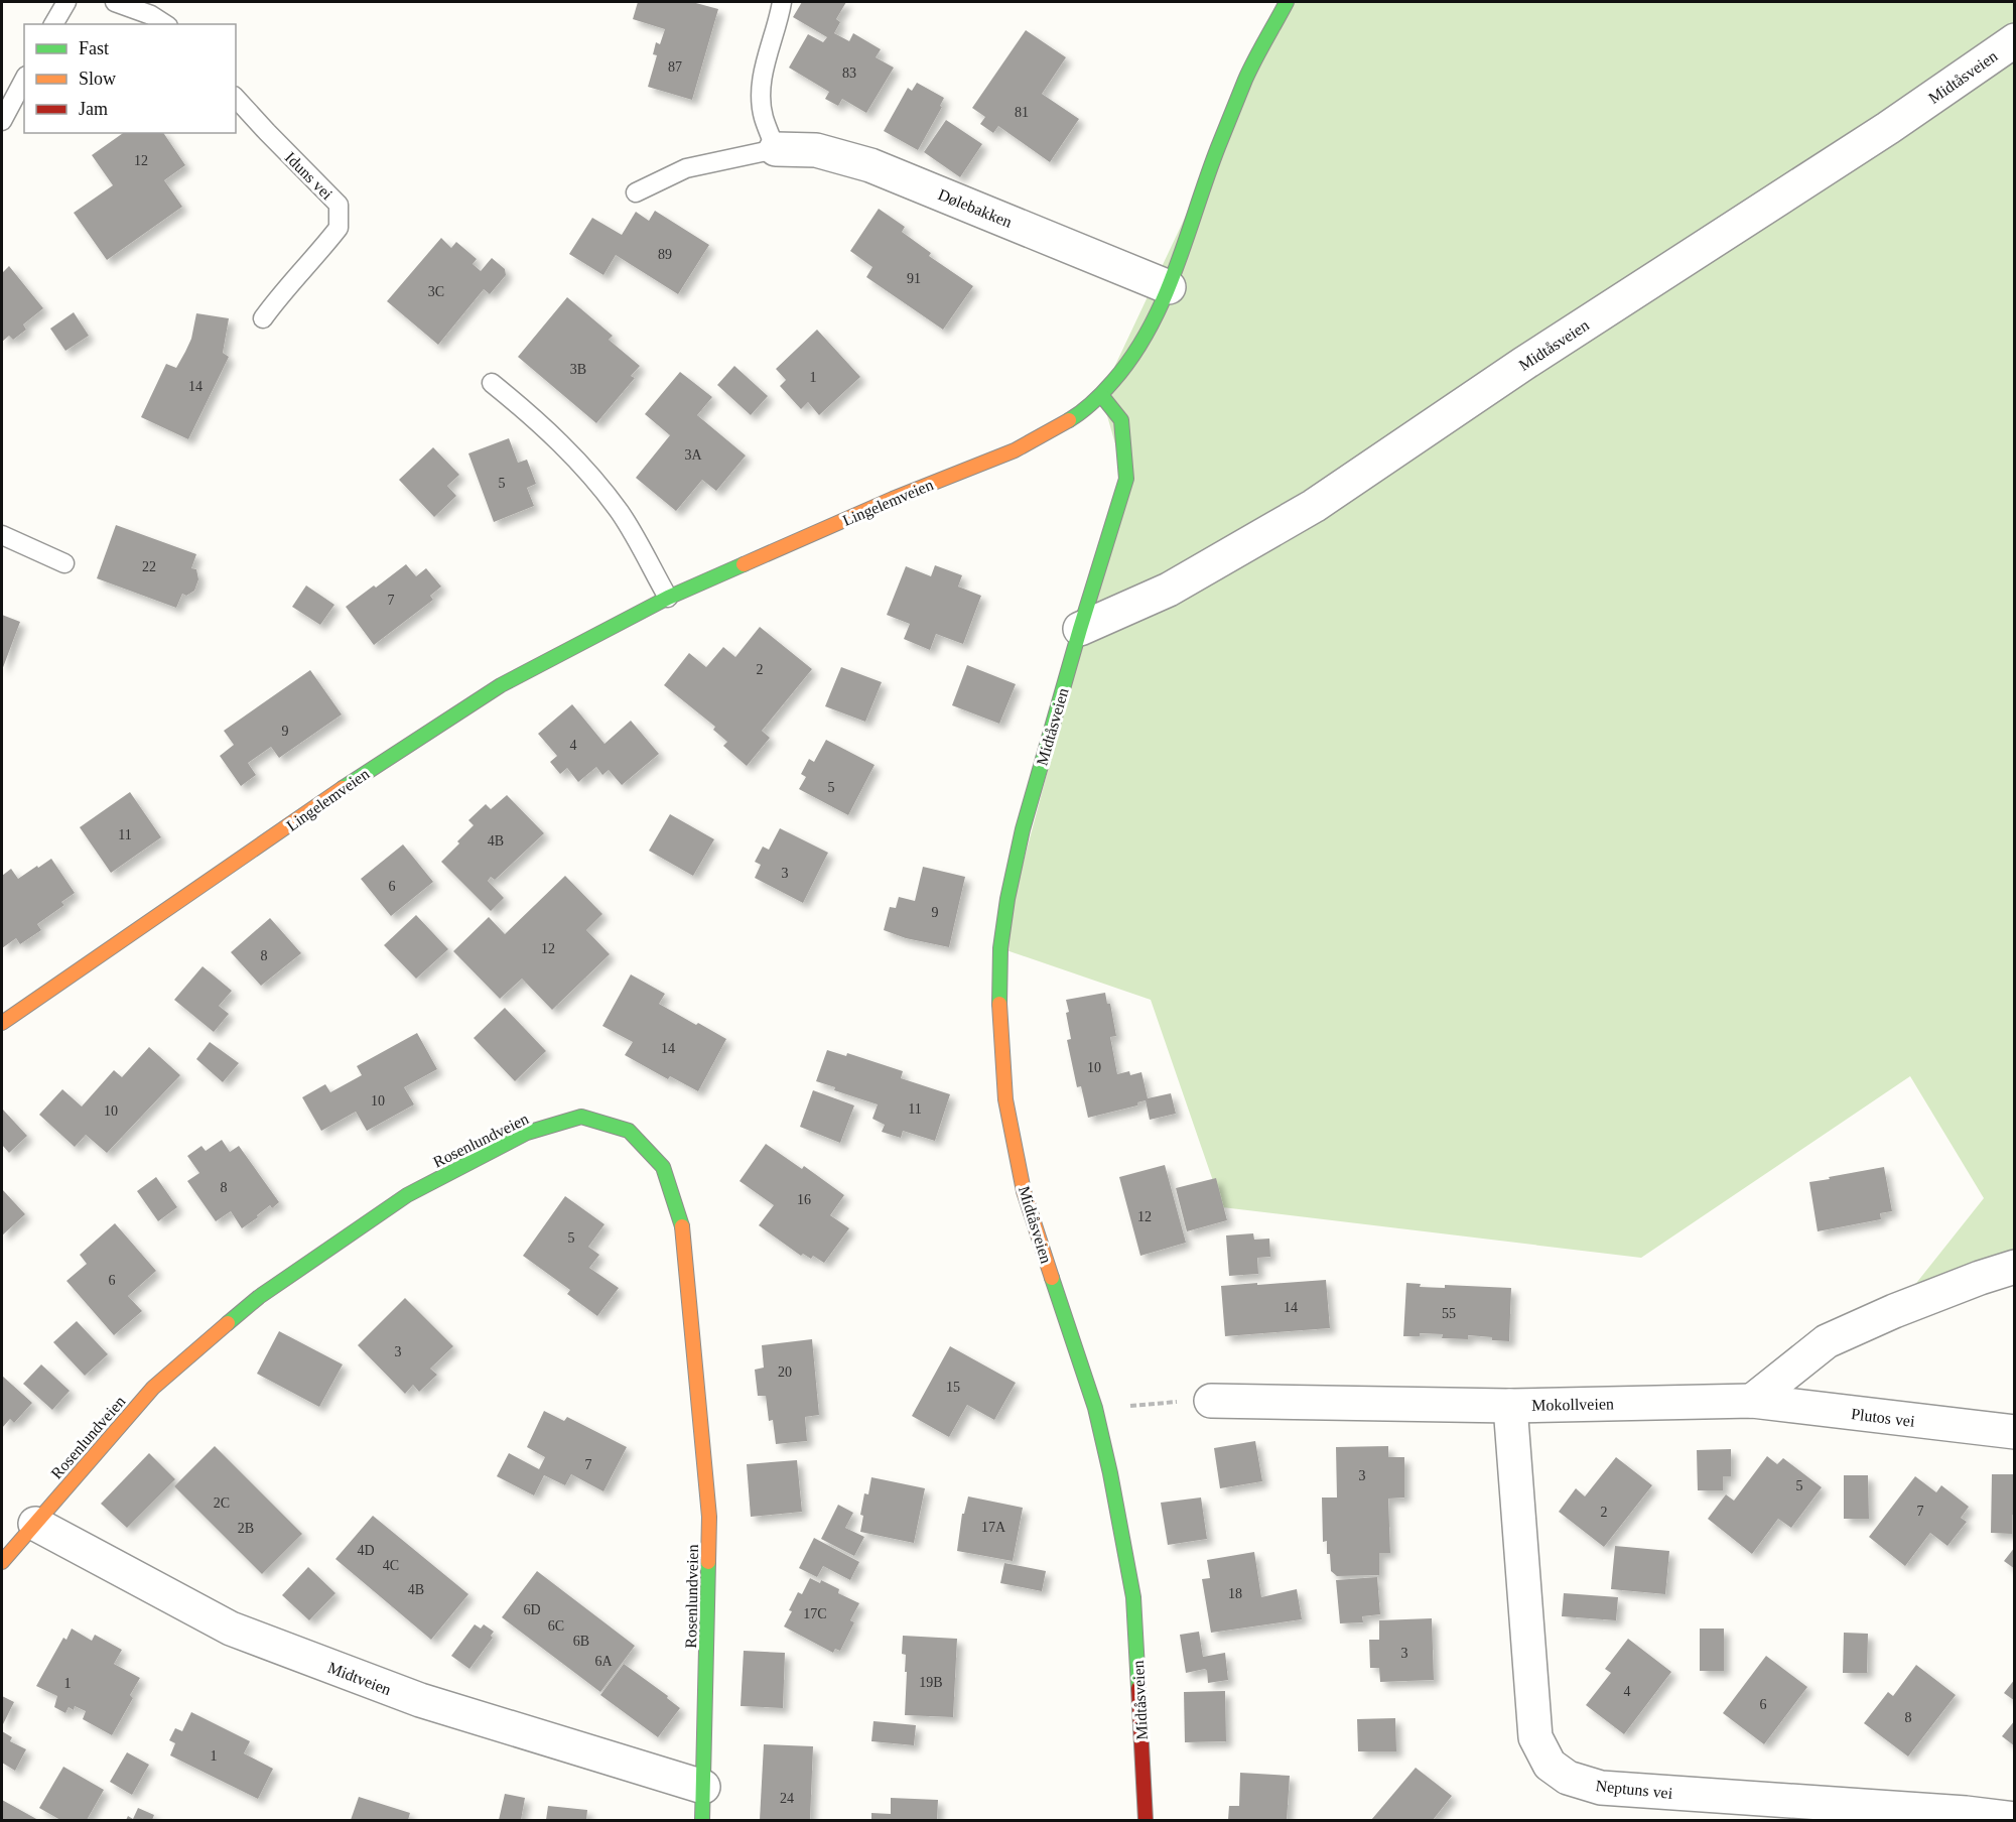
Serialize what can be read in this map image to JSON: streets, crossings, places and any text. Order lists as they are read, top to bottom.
{
  "streets": {
    "street": [
      "Midtåsveien",
      "Dølebakken",
      "Lingelemveien",
      "Rosenlundveien",
      "Mokollveien",
      "Plutos vei",
      "Midtveien",
      "Neptuns vei"
    ],
    "lane": ["Iduns vei"]
  },
  "crossings": [
    ["Midtåsveien", "Lingelemveien"],
    ["Rosenlundveien", "Midtveien"],
    ["Mokollveien", "Plutos vei"],
    ["Mokollveien", "Neptuns vei"]
  ],
  "house_numbers": [
    "87",
    "83",
    "81",
    "12",
    "89",
    "91",
    "3C",
    "3B",
    "1",
    "14",
    "3A",
    "5",
    "22",
    "7",
    "2",
    "9",
    "4",
    "5",
    "11",
    "4B",
    "3",
    "6",
    "9",
    "12",
    "8",
    "14",
    "10",
    "10",
    "11",
    "10",
    "8",
    "16",
    "12",
    "5",
    "6",
    "14",
    "55",
    "3",
    "20",
    "15",
    "7",
    "3",
    "5",
    "2C",
    "7",
    "2",
    "17A",
    "2B",
    "4D",
    "4C",
    "4B",
    "18",
    "6D",
    "17C",
    "6C",
    "6B",
    "3",
    "6A",
    "19B",
    "1",
    "4",
    "6",
    "8",
    "1",
    "24"
  ],
  "legend": ["Fast", "Slow", "Jam"]
}
